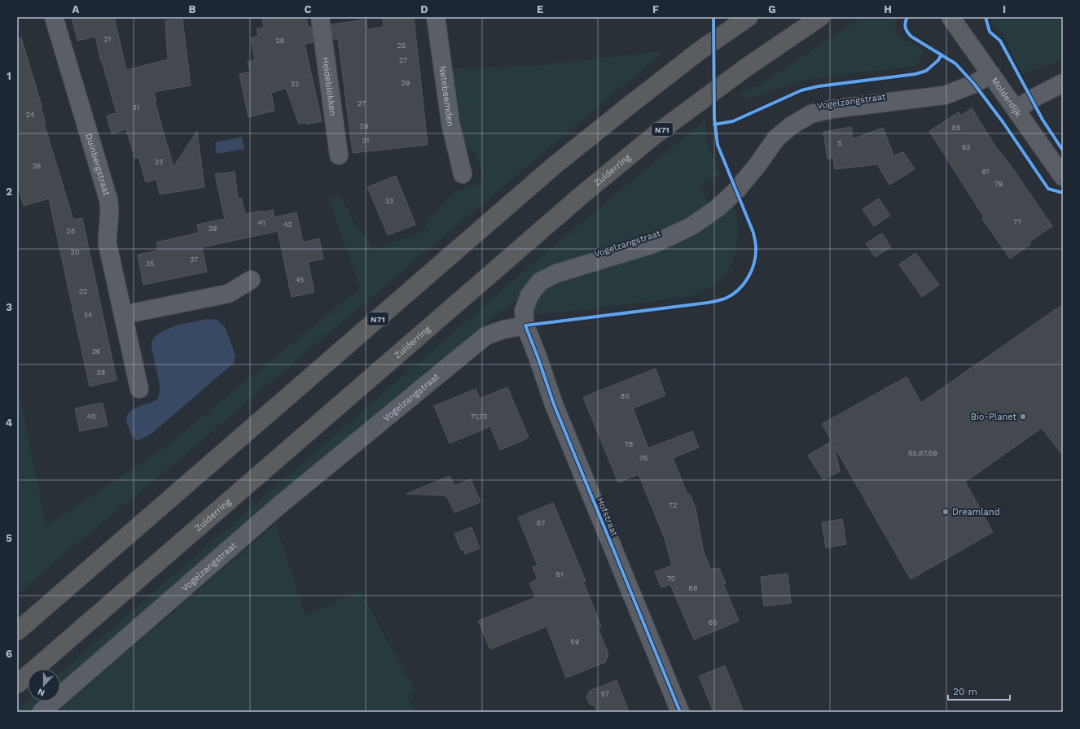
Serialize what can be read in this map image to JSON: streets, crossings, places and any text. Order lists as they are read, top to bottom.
{
  "streets": {
    "highway": ["N71", "Zuiderring"],
    "main road": ["Molderdijk"],
    "street": [
      "Heideblokken",
      "Netebeemden",
      "Vogelzangstraat",
      "Duinbergstraat",
      "Hofstraat"
    ]
  },
  "crossings": [
    ["Molderdijk", "Vogelzangstraat"],
    ["Vogelzangstraat", "Hofstraat"]
  ],
  "places": ["Bio-Planet", "Dreamland"],
  "house_numbers": [
    "21",
    "28",
    "25",
    "27",
    "29",
    "32",
    "27",
    "31",
    "24",
    "29",
    "85",
    "31",
    "5",
    "83",
    "33",
    "26",
    "81",
    "79",
    "33",
    "77",
    "41",
    "43",
    "39",
    "28",
    "30",
    "37",
    "35",
    "45",
    "32",
    "34",
    "36",
    "38",
    "80",
    "40",
    "71,73",
    "78",
    "65,67,69",
    "76",
    "72",
    "67",
    "61",
    "70",
    "68",
    "66",
    "59",
    "57"
  ],
  "scale_bar": "20 m",
  "north": "bottom",
  "grid": {
    "columns": [
      "A",
      "B",
      "C",
      "D",
      "E",
      "F",
      "G",
      "H",
      "I"
    ],
    "rows": [
      "1",
      "2",
      "3",
      "4",
      "5",
      "6"
    ]
  }
}
